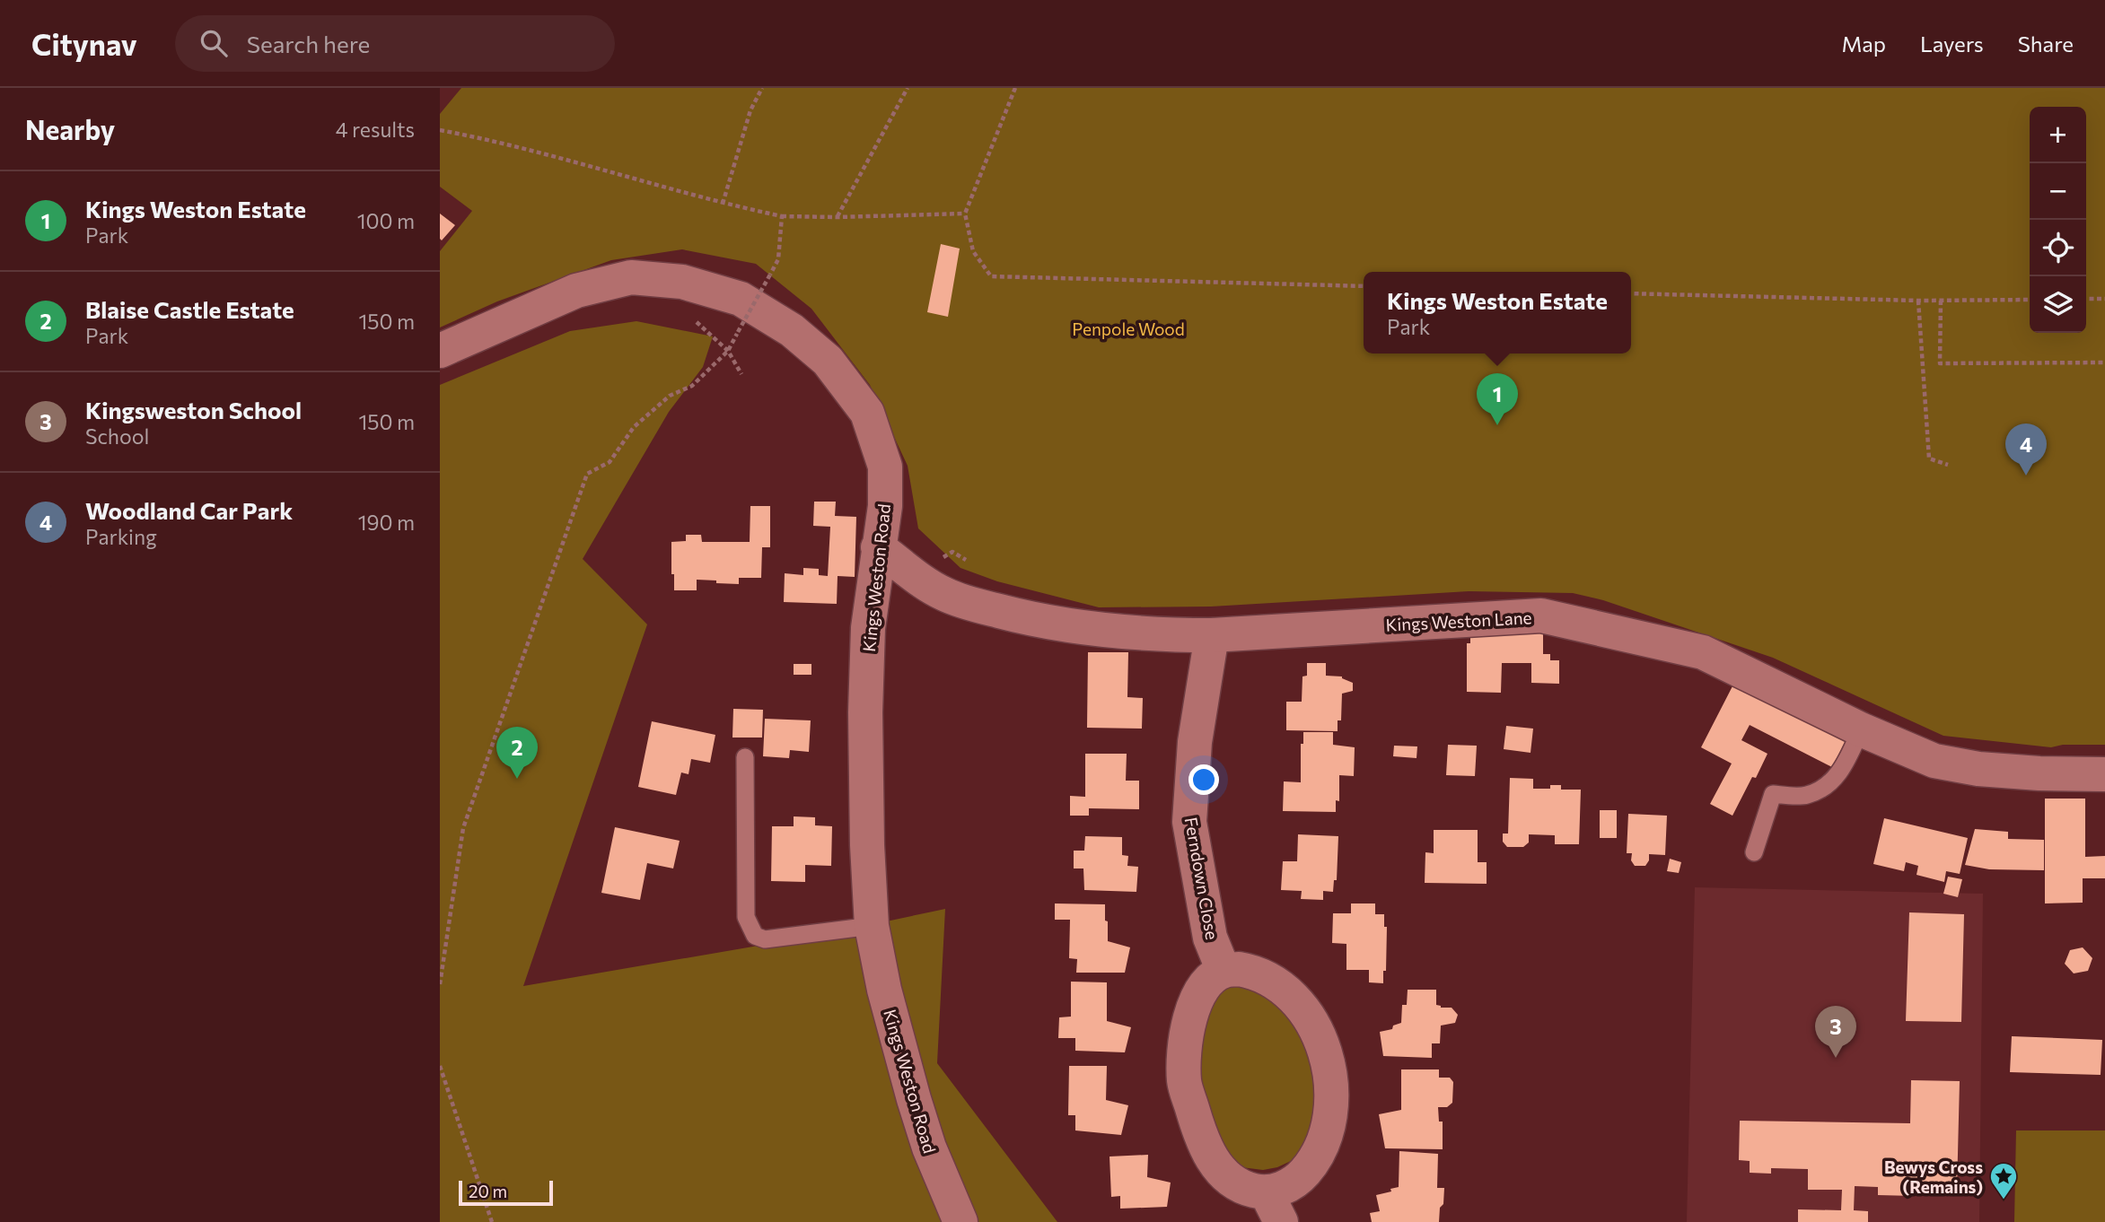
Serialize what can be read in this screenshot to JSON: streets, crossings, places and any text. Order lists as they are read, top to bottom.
{
  "streets": {
    "street": ["Kings Weston Road", "Kings Weston Lane", "Ferndown Close"]
  },
  "crossings": [
    ["Kings Weston Road", "Kings Weston Lane"],
    ["Kings Weston Lane", "Ferndown Close"]
  ],
  "parks": ["Penpole Wood"],
  "places": {
    "place": ["Bewys Cross (Remains)"]
  },
  "scale_bar": "20 m",
  "page": {
    "header": "Citynav",
    "search": "Search here",
    "nav": ["Map", "Layers", "Share"],
    "heading": ["Nearby", "4 results"],
    "map_buttons": ["+", "−"],
    "list": [
      {
        "mark": "1",
        "name": "Kings Weston Estate",
        "note": "Park",
        "value": "100 m"
      },
      {
        "mark": "2",
        "name": "Blaise Castle Estate",
        "note": "Park",
        "value": "150 m"
      },
      {
        "mark": "3",
        "name": "Kingsweston School",
        "note": "School",
        "value": "150 m"
      },
      {
        "mark": "4",
        "name": "Woodland Car Park",
        "note": "Parking",
        "value": "190 m"
      }
    ],
    "popup": ["Kings Weston Estate", "Park"],
    "pins": [
      "1",
      "4",
      "2",
      "3"
    ],
    "scale": "20 m"
  }
}
